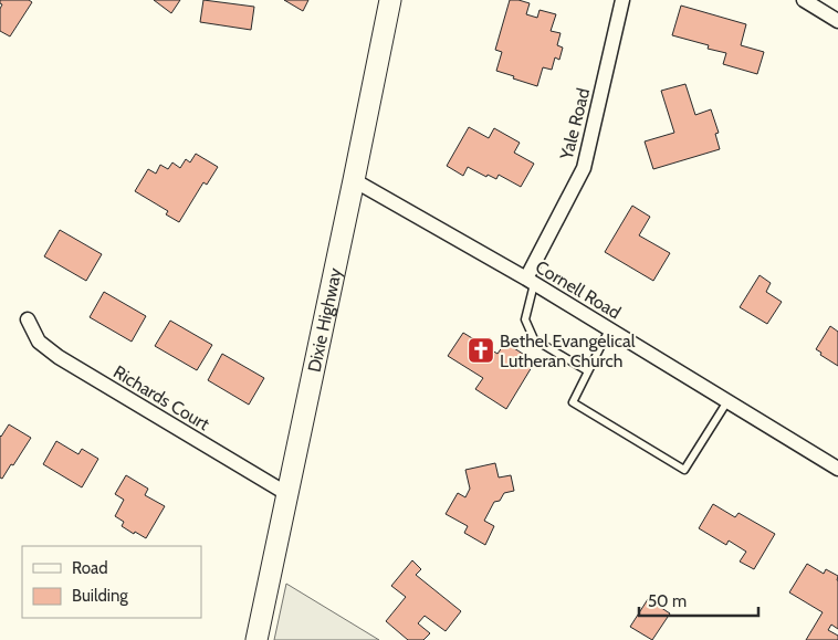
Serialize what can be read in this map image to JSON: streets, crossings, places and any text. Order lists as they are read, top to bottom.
{
  "streets": {
    "main road": ["Dixie Highway"],
    "street": ["Yale Road", "Cornell Road", "Richards Court"]
  },
  "crossings": [
    ["Yale Road", "Cornell Road"],
    ["Cornell Road", "Dixie Highway"],
    ["Dixie Highway", "Richards Court"]
  ],
  "places": {
    "church": ["Bethel Evangelical Lutheran Church"]
  },
  "legend": ["Road", "Building"],
  "scale_bar": "50 m"
}
